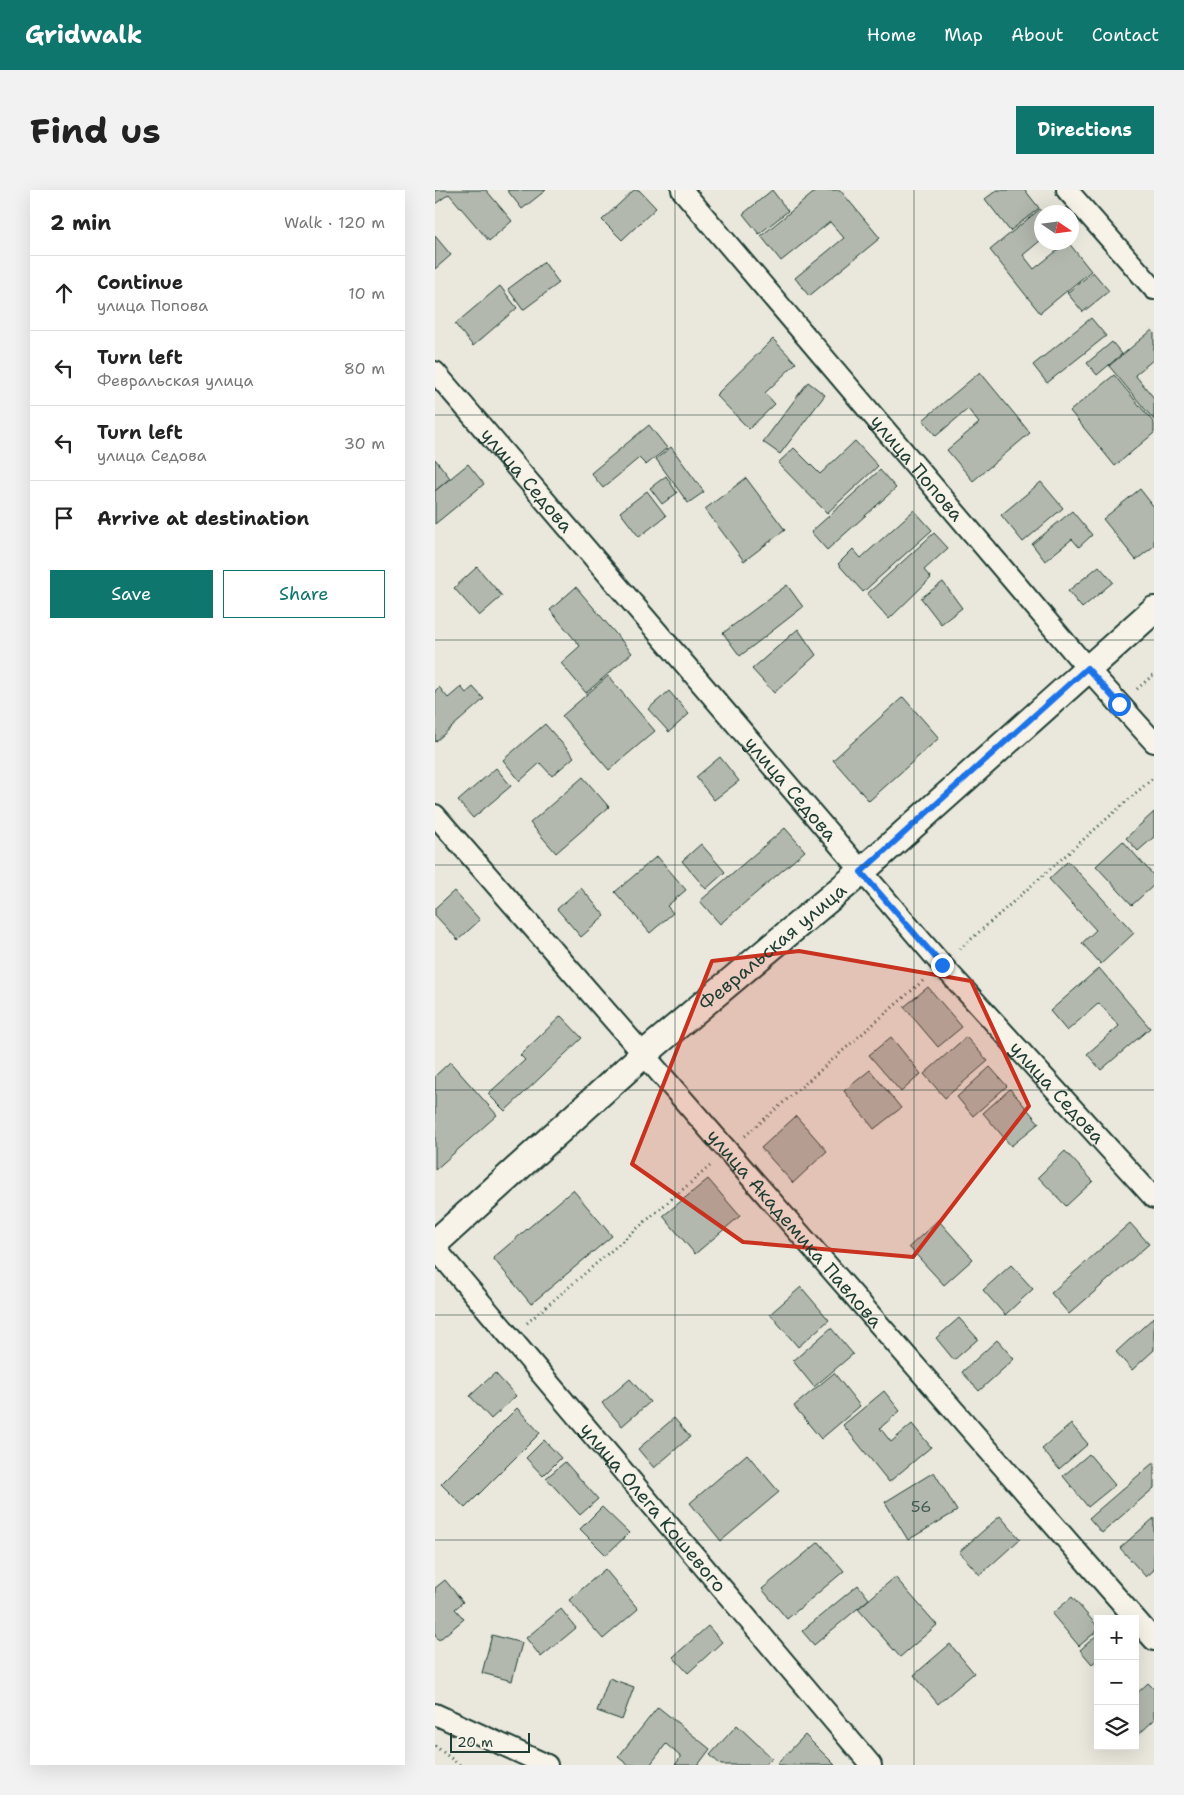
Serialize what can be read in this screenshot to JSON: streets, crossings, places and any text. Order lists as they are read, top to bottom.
{
  "streets": {
    "street": [
      "улица Попова",
      "улица Седова",
      "Февральская улица",
      "улица Академика Павлова",
      "улица Олега Кошевого"
    ]
  },
  "crossings": [
    ["улица Попова", "Февральская улица"],
    ["улица Седова", "Февральская улица"],
    ["Февральская улица", "улица Академика Павлова"]
  ],
  "house_numbers": ["56"],
  "scale_bar": "20 m",
  "north": "right",
  "page": {
    "header": "Gridwalk",
    "nav": [
      "Home",
      "Map",
      "About",
      "Contact"
    ],
    "buttons": [
      "Directions",
      ["Save", "Share"]
    ],
    "title": "Find us",
    "heading": ["2 min", "Walk · 120 m"],
    "list": [
      ["Continue", "улица Попова", "10 m"],
      ["Turn left", "Февральская улица", "80 m"],
      ["Turn left", "улица Седова", "30 m"],
      "Arrive at destination"
    ],
    "map_buttons": ["+", "−"],
    "scale": "20 m"
  }
}
